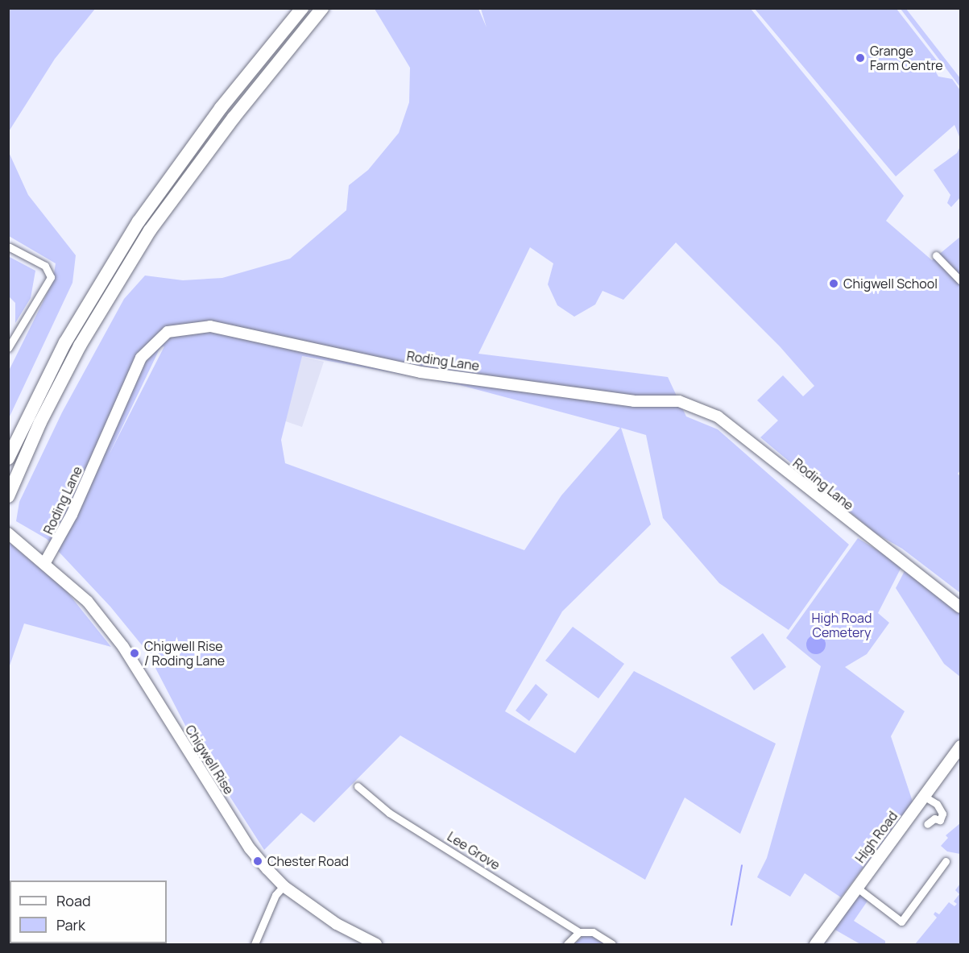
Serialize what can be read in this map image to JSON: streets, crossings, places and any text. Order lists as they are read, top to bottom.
{
  "streets": {
    "main road": ["High Road"],
    "street": ["Roding Lane", "Chigwell Rise", "Lee Grove"]
  },
  "crossings": [
    ["Roding Lane", "Chigwell Rise"]
  ],
  "parks": ["High Road Cemetery"],
  "places": [
    "Grange Farm Centre",
    "Chigwell School",
    "Chigwell Rise / Roding Lane",
    "Chester Road"
  ],
  "legend": ["Road", "Park"]
}
